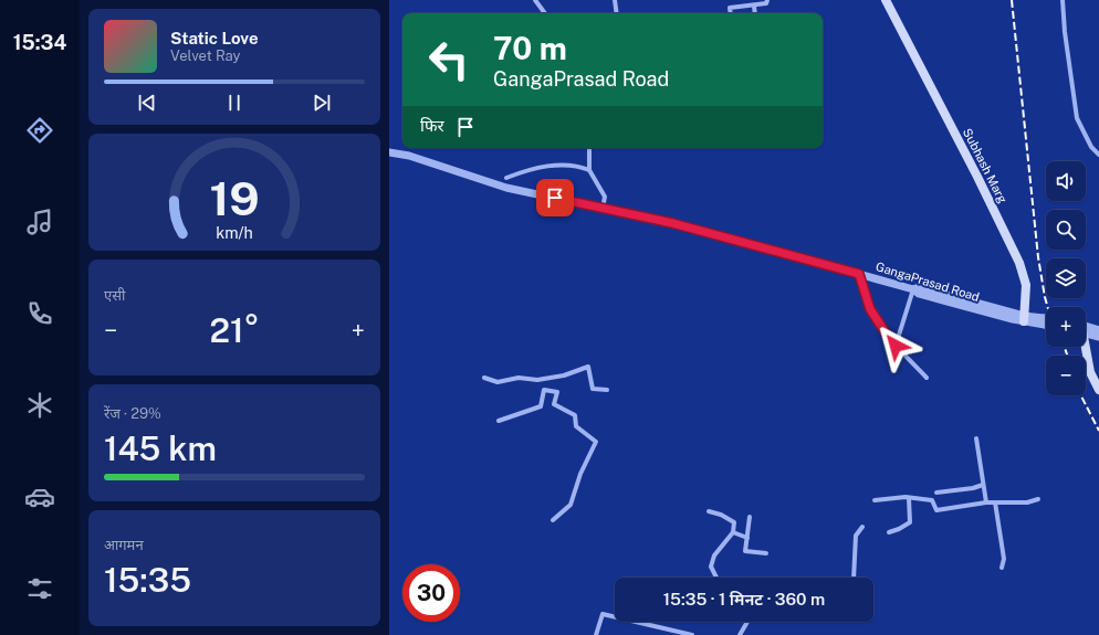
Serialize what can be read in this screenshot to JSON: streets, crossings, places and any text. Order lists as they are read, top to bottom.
{
  "streets": {
    "main road": ["Subhash Marg"],
    "street": ["GangaPrasad Road"]
  },
  "crossings": [
    ["Subhash Marg", "GangaPrasad Road"]
  ],
  "page": {
    "tabs": "15:34",
    "turn": ["70 m", "GangaPrasad Road"],
    "song": ["Static Love", "Velvet Ray"],
    "then": "फिर",
    "map_buttons": ["+", "−"],
    "tile": [
      "एसी",
      ["रेंज · 29%", "145 km"],
      ["आगमन", "15:35"]
    ],
    "heat": ["−", "21°", "+"],
    "limit": "30",
    "trip": "15:35 · 1 मिनट · 360 m",
    "gauge": ["19", "km/h"]
  }
}
